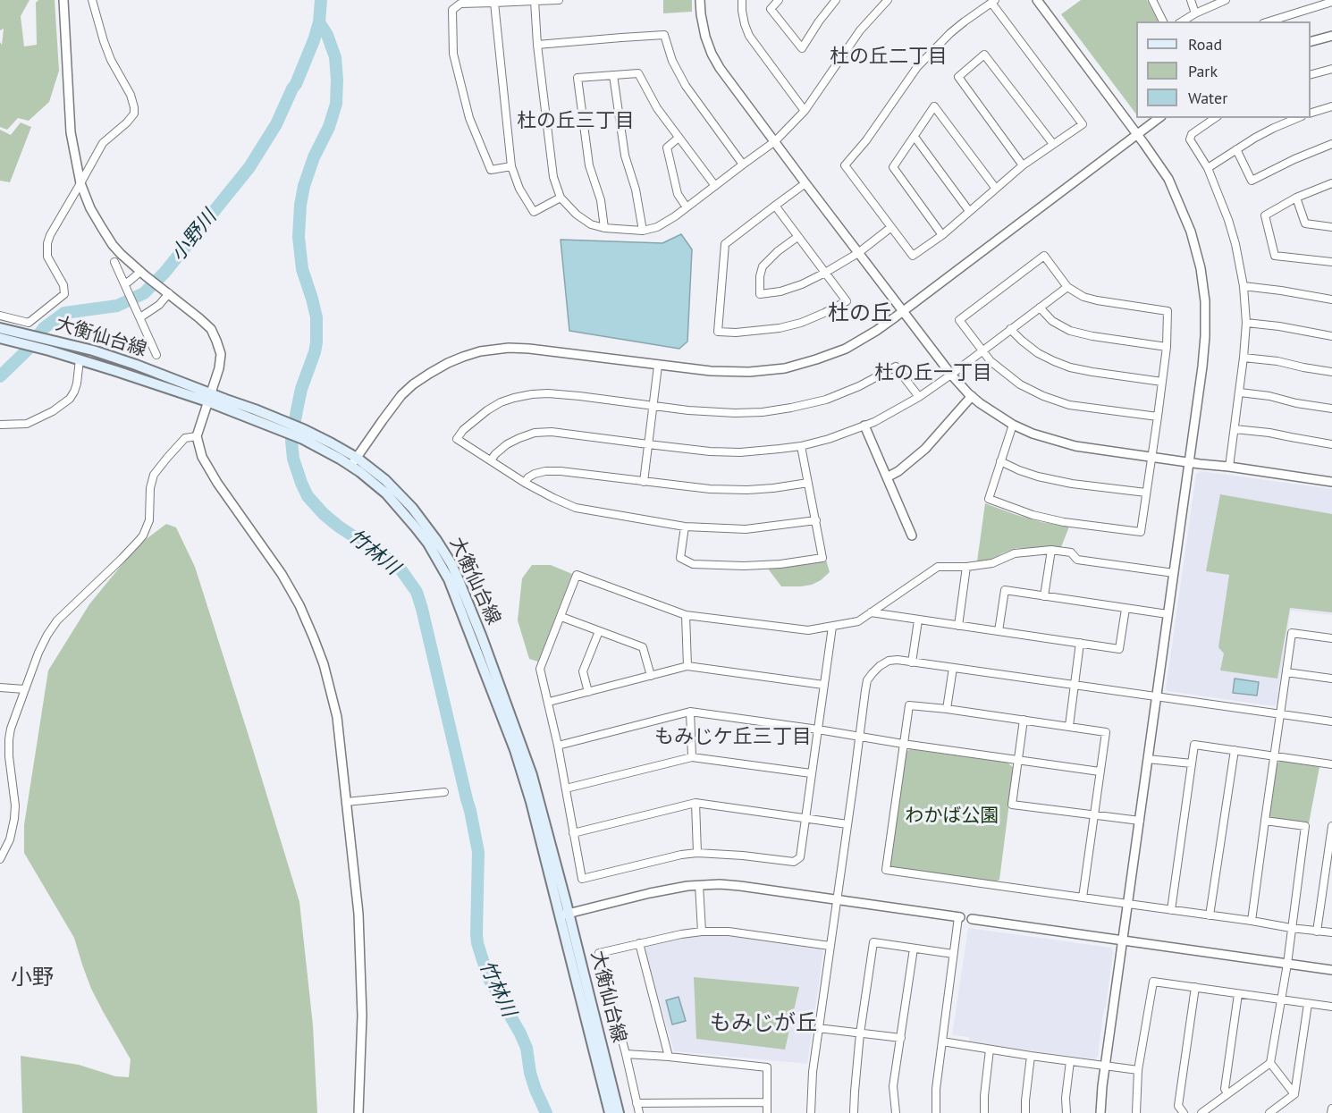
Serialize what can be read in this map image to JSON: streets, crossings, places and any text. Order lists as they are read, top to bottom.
{
  "streets": {
    "main road": ["大衡仙台線"]
  },
  "districts": [
    "杜の丘二丁目",
    "杜の丘三丁目",
    "杜の丘",
    "杜の丘一丁目",
    "もみじケ丘三丁目",
    "小野",
    "もみじが丘"
  ],
  "water": ["小野川", "竹林川"],
  "parks": ["わかば公園"],
  "legend": ["Road", "Park", "Water"]
}
